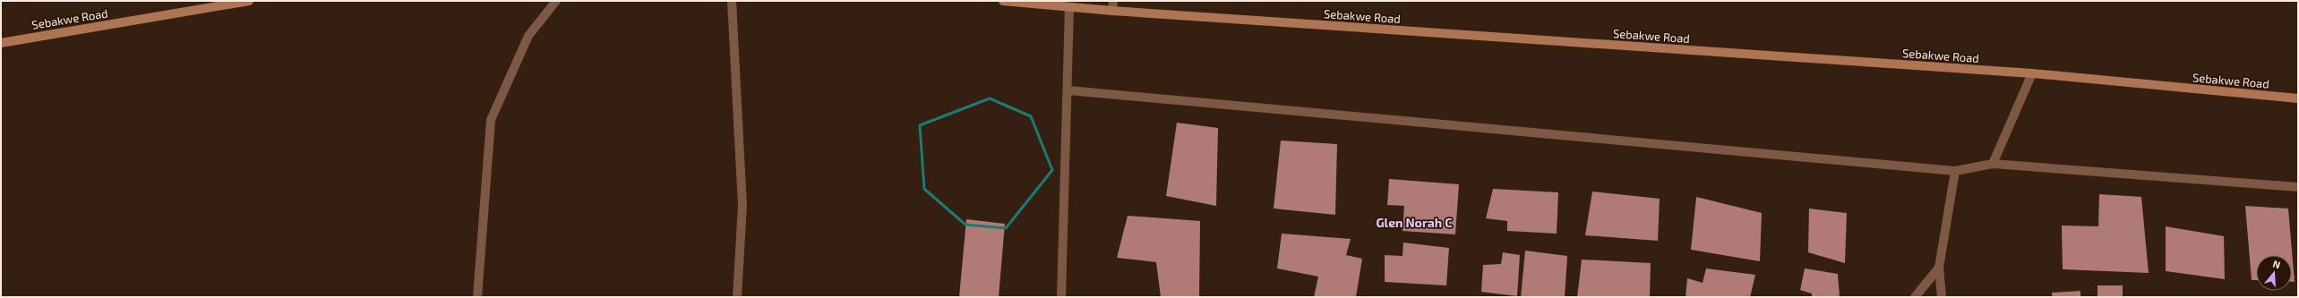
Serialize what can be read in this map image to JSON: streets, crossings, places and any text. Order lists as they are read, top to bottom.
{
  "streets": {
    "street": ["Sebakwe Road"]
  },
  "districts": ["Glen Norah C"],
  "north": "top"
}
